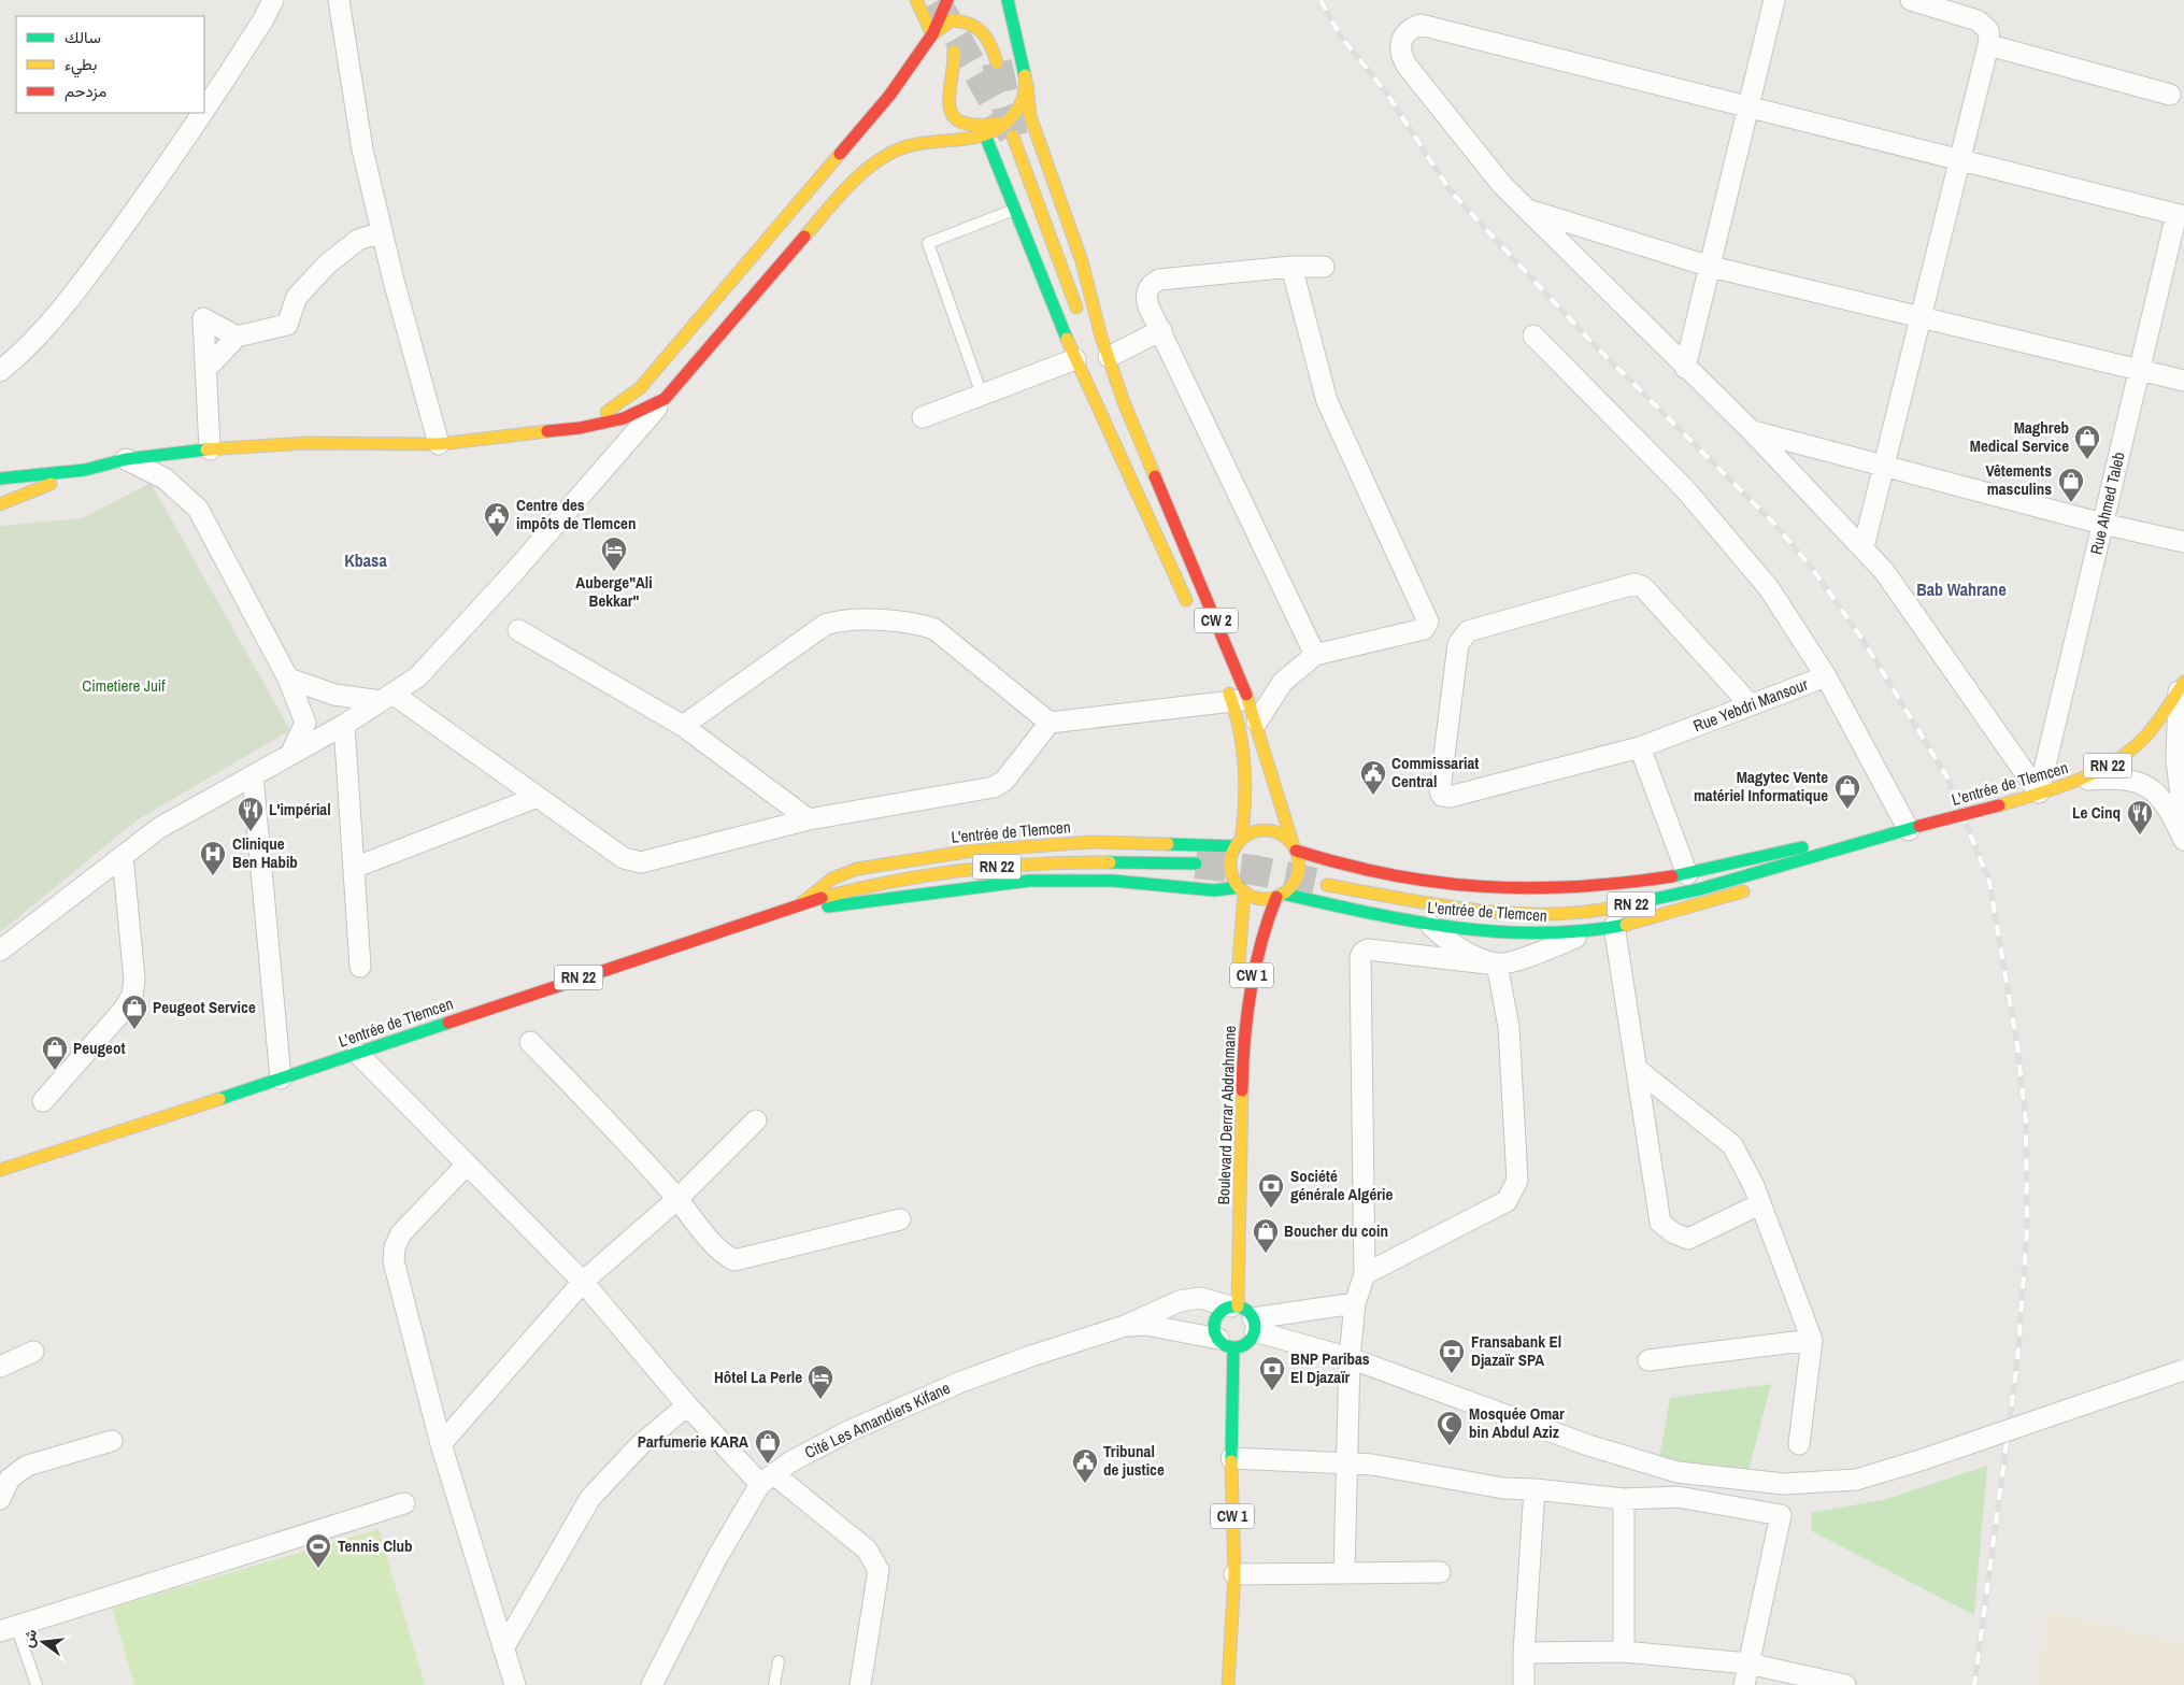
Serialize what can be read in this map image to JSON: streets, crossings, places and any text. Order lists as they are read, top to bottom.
{
  "streets": {
    "main road": [
      "CW 2",
      "RN 22",
      "L'entrée de Tlemcen",
      "CW 1",
      "Boulevard Derrar Abdrahmane"
    ],
    "street": ["Rue Ahmed Taleb", "Rue Yebdri Mansour", "Cité Les Amandiers Kifane"]
  },
  "crossings": [
    ["Rue Ahmed Taleb", "L'entrée de Tlemcen"],
    ["CW 2", "L'entrée de Tlemcen"],
    ["CW 2", "Boulevard Derrar Abdrahmane"],
    ["Rue Yebdri Mansour", "L'entrée de Tlemcen"],
    ["RN 22", "L'entrée de Tlemcen"],
    ["L'entrée de Tlemcen", "Boulevard Derrar Abdrahmane"]
  ],
  "districts": ["Kbasa", "Bab Wahrane"],
  "parks": ["Cimetiere Juif"],
  "places": {
    "shop": [
      "Maghreb Medical Service",
      "Vêtements masculins",
      "Magytec Vente matériel Informatique",
      "Peugeot Service",
      "Peugeot",
      "Boucher du coin",
      "Parfumerie KARA"
    ],
    "public building": ["Centre des impôts de Tlemcen", "Commissariat Central", "Tribunal de justice"],
    "hotel": ["Auberge\"Ali Bekkar\"", "Hôtel La Perle"],
    "restaurant": ["L'impérial", "Le Cinq"],
    "hospital": ["Clinique Ben Habib"],
    "bank": ["Société générale Algérie", "Fransabank El Djazaïr SPA", "BNP Paribas El Djazaïr"],
    "mosque": ["Mosquée Omar bin Abdul Aziz"],
    "sports": ["Tennis Club"]
  },
  "legend": ["سالك", "بطيء", "مزدحم"],
  "north": "left"
}
